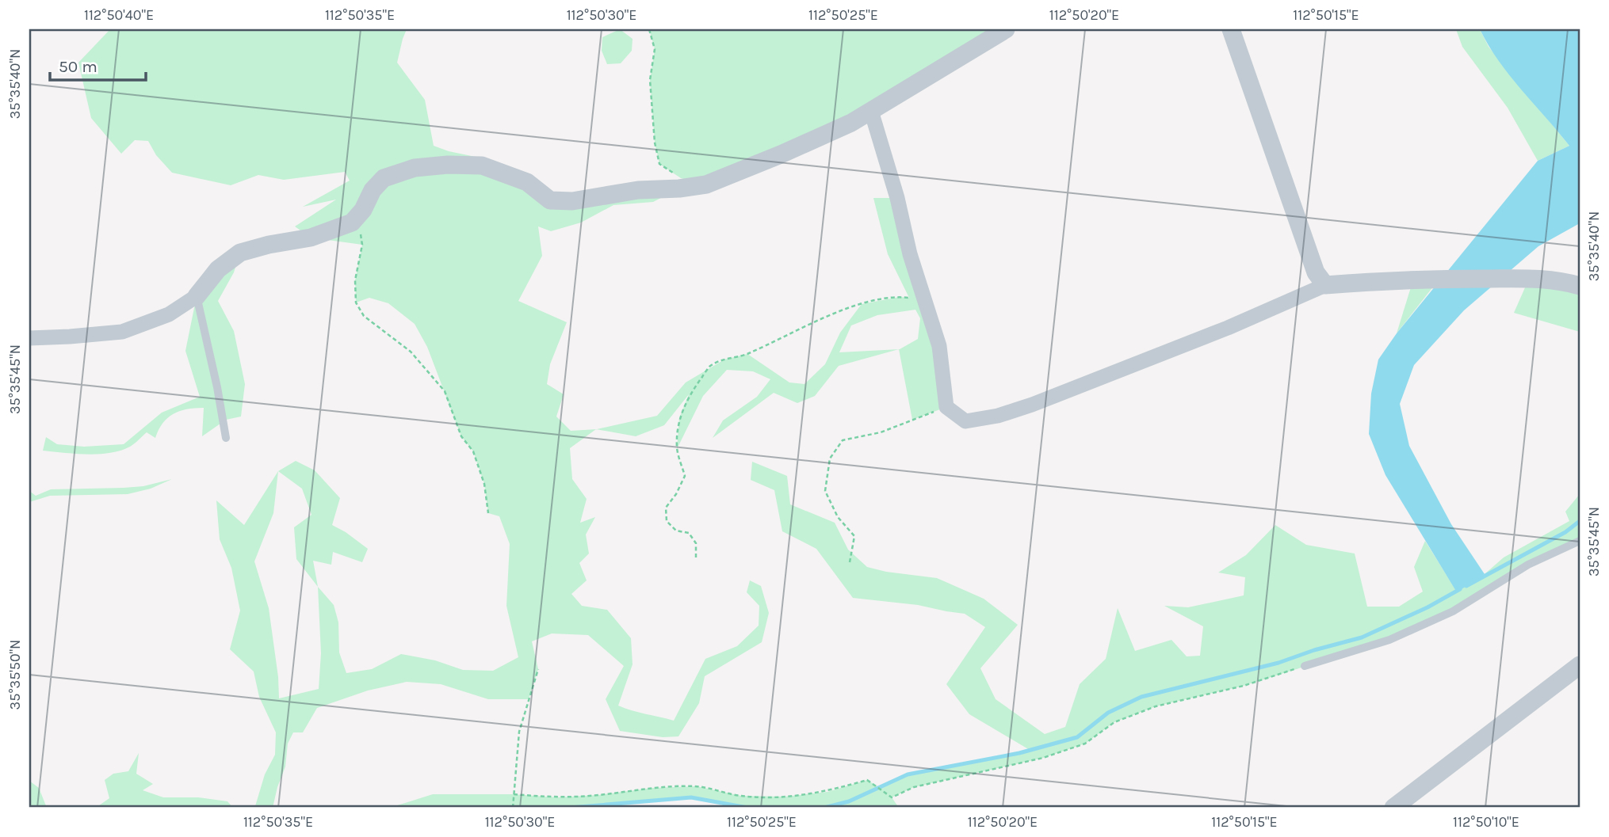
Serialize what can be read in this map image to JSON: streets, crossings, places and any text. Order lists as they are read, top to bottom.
{
  "scale_bar": "50 m",
  "coordinates": [
    "112°50'40\"E",
    "112°50'35\"E",
    "112°50'30\"E",
    "112°50'25\"E",
    "112°50'20\"E",
    "112°50'15\"E",
    "35°35'40\"N",
    "35°35'45\"N",
    "35°35'50\"N",
    "112°50'10\"E"
  ]
}
